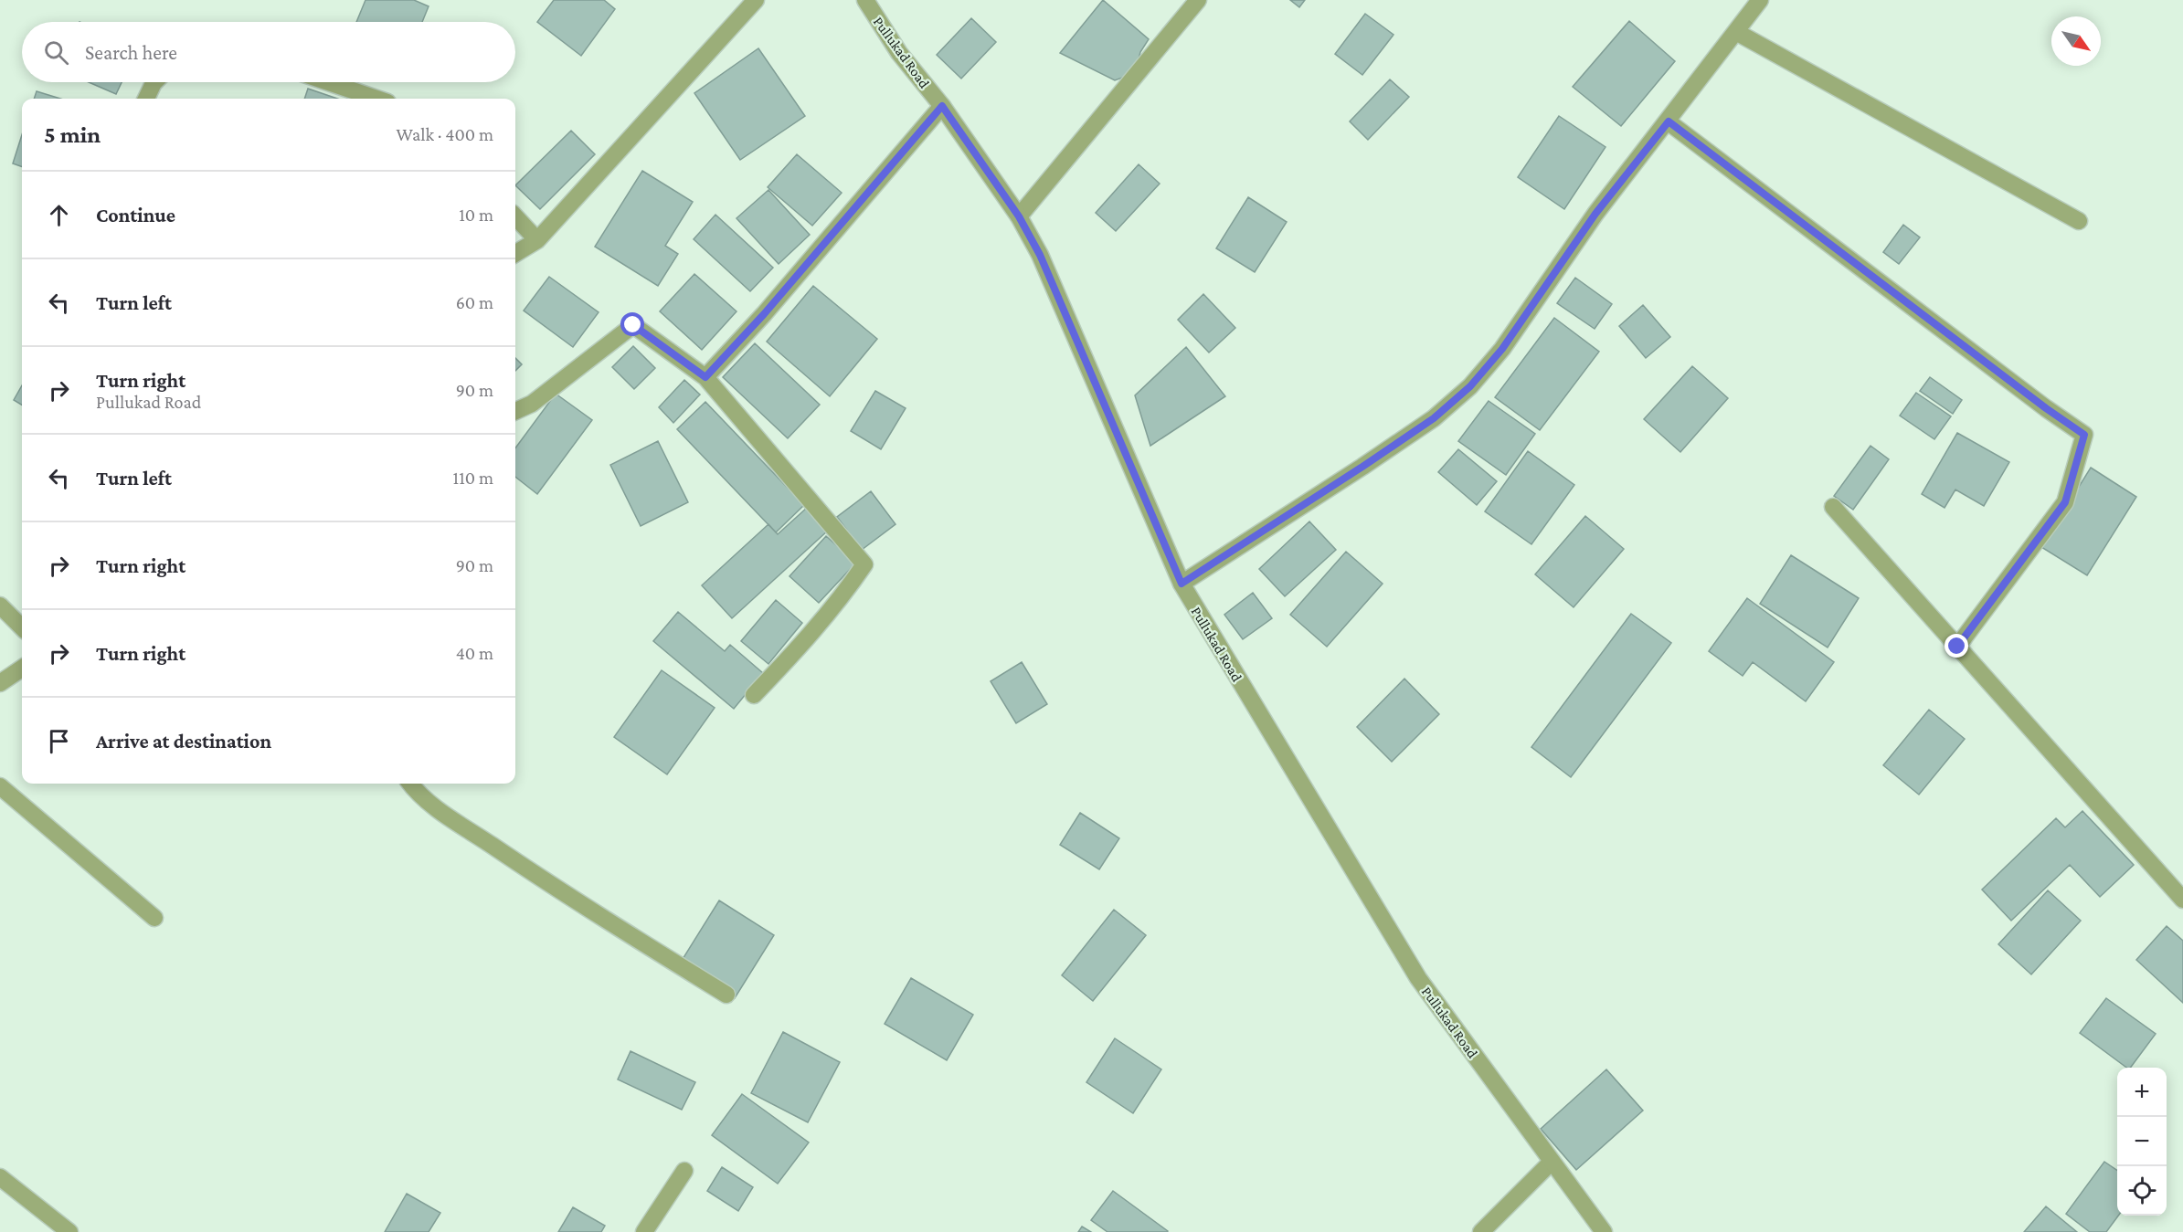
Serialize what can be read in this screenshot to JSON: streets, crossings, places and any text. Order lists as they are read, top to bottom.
{
  "streets": {
    "street": ["Pullukad Road"]
  },
  "north": "bottom right",
  "page": {
    "search": "Search here",
    "heading": ["5 min", "Walk · 400 m"],
    "list": [
      ["Continue", "10 m"],
      ["Turn left", "60 m"],
      ["Turn right", "Pullukad Road", "90 m"],
      ["Turn left", "110 m"],
      ["Turn right", "90 m"],
      ["Turn right", "40 m"],
      "Arrive at destination"
    ],
    "map_buttons": ["+", "−"]
  }
}
